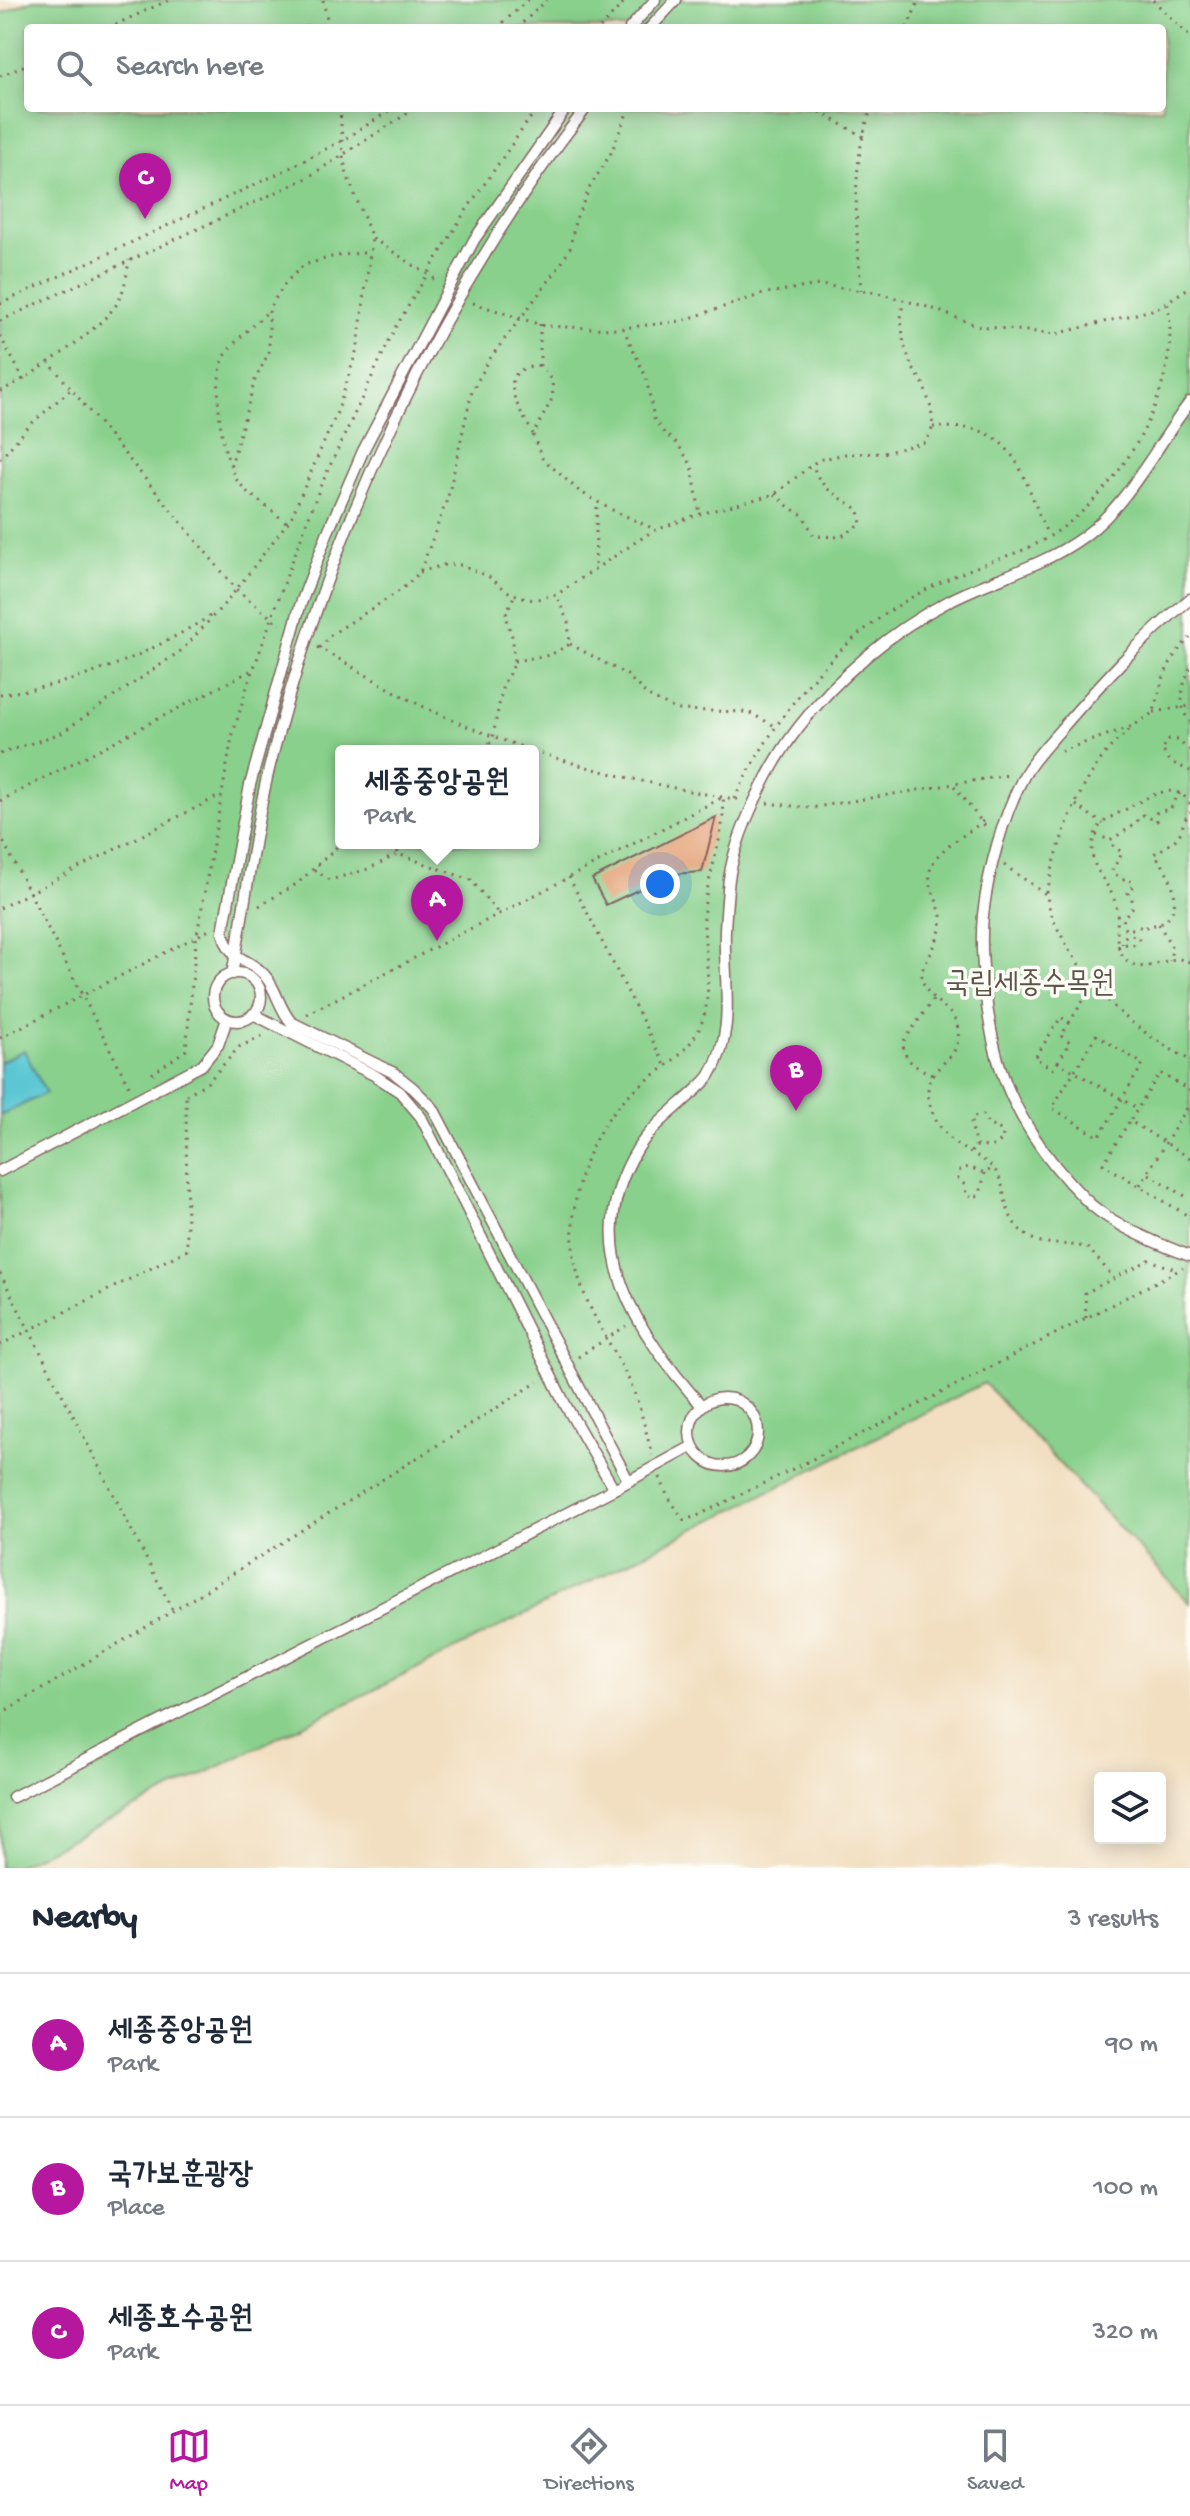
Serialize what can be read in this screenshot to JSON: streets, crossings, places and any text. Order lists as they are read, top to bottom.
{
  "parks": ["국립세종수목원"],
  "page": {
    "search": "Search here",
    "pins": ["C", "A", "B"],
    "popup": ["세종중앙공원", "Park"],
    "heading": ["Nearby", "3 results"],
    "list": [
      {
        "mark": "A",
        "name": "세종중앙공원",
        "note": "Park",
        "value": "90 m"
      },
      {
        "mark": "B",
        "name": "국가보훈광장",
        "note": "Place",
        "value": "100 m"
      },
      {
        "mark": "C",
        "name": "세종호수공원",
        "note": "Park",
        "value": "320 m"
      }
    ],
    "nav": ["Map", "Directions", "Saved"]
  }
}
